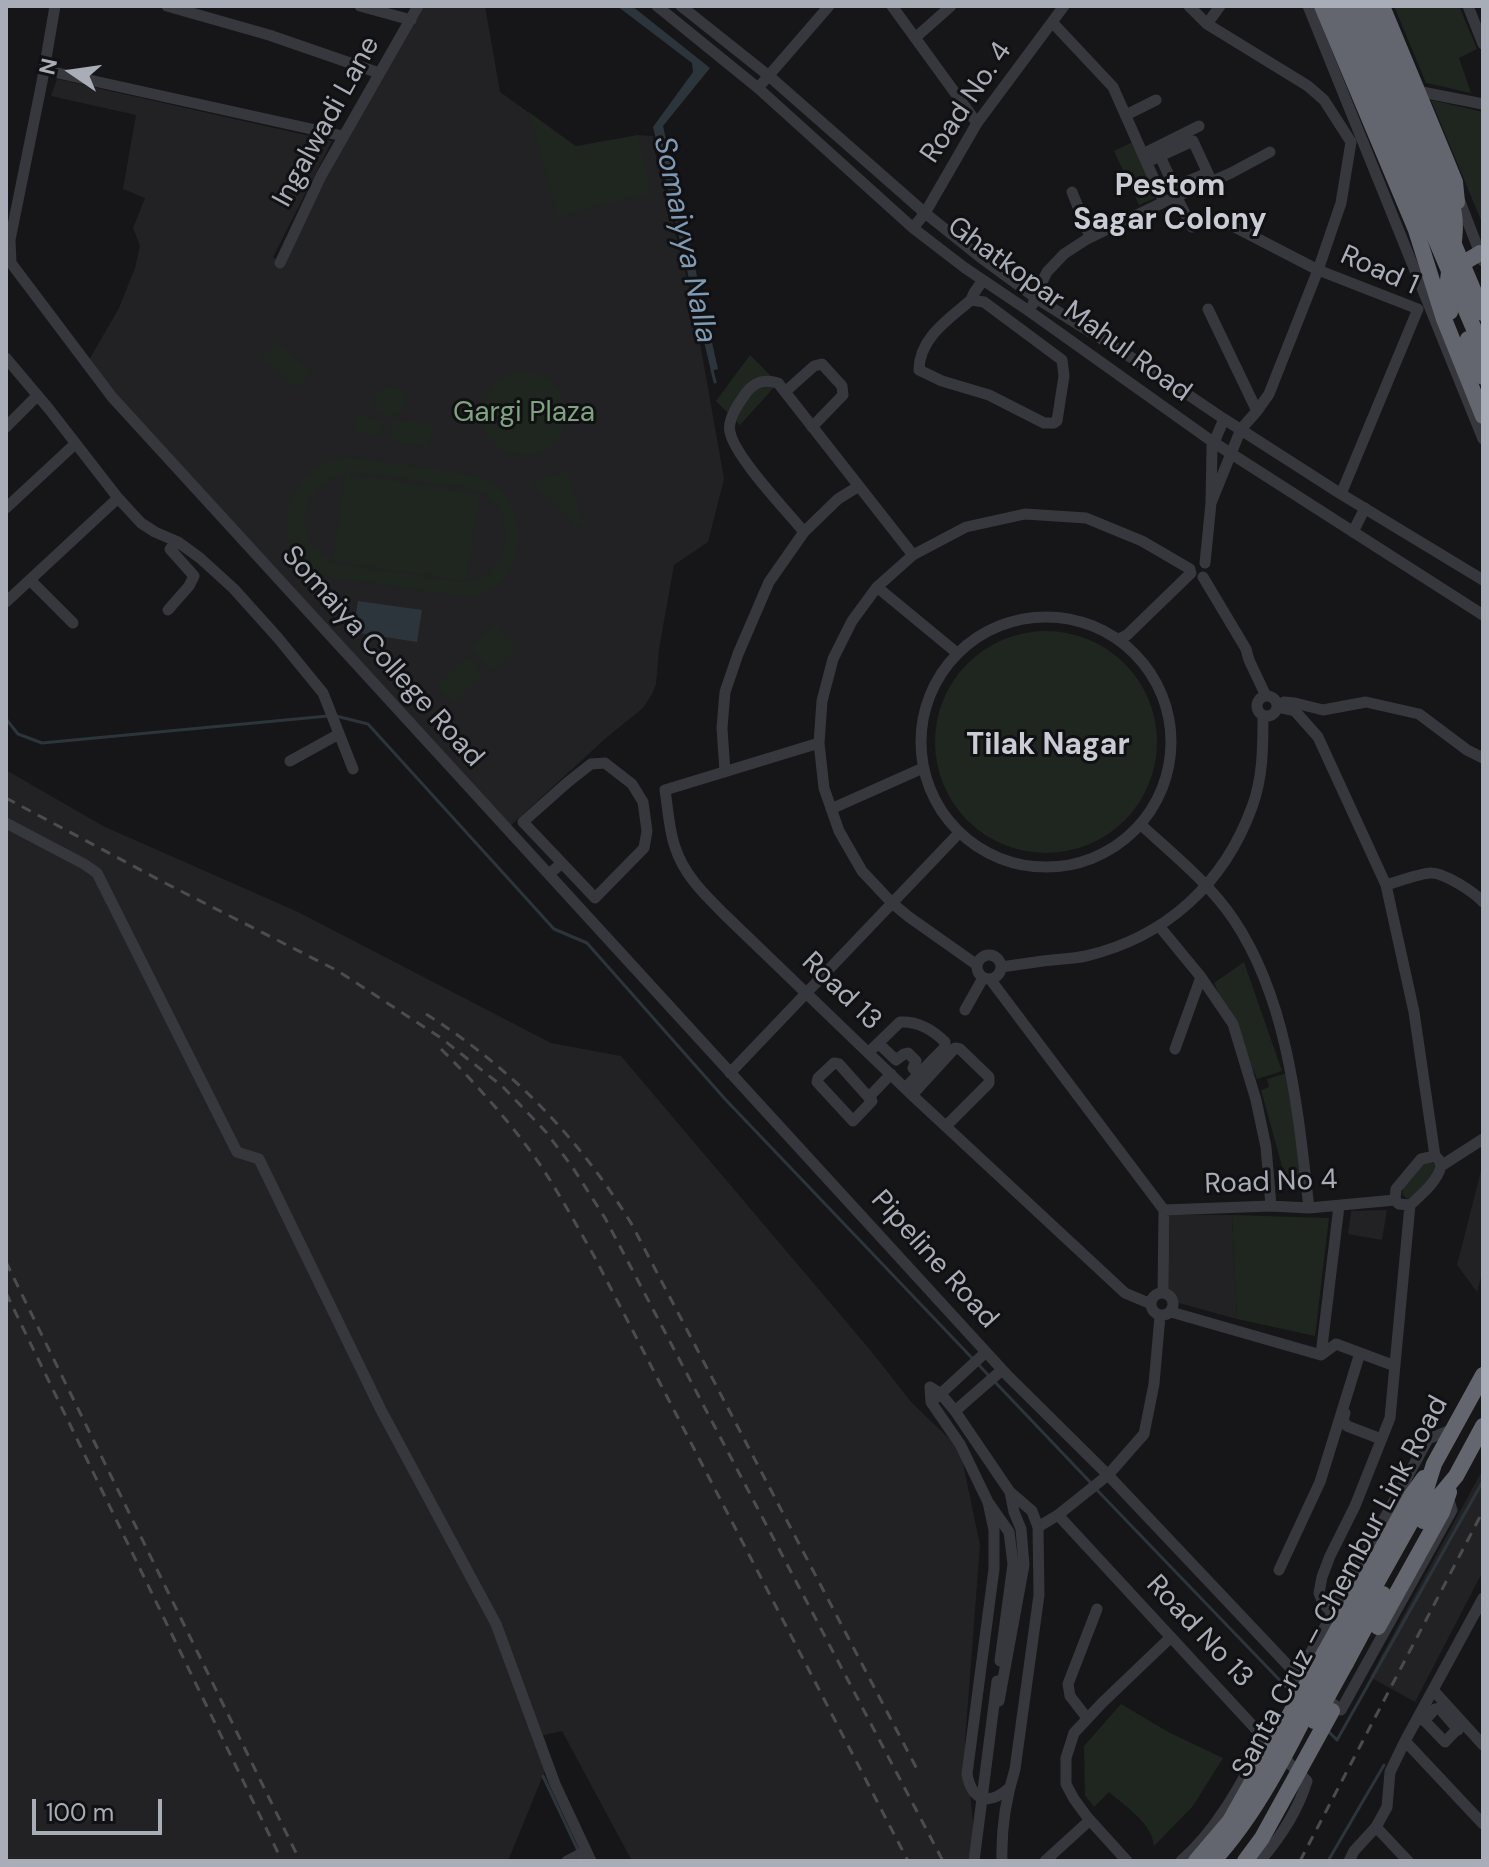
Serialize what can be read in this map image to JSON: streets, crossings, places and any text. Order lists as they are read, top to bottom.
{
  "streets": {
    "highway": ["Santa Cruz – Chembur Link Road"],
    "street": [
      "Road No. 4",
      "Ingalwadi Lane",
      "Road 1",
      "Ghatkopar Mahul Road",
      "Somaiya College Road",
      "Road 13",
      "Road No 4",
      "Pipeline Road",
      "Road No 13"
    ]
  },
  "crossings": [
    ["Road No. 4", "Ghatkopar Mahul Road"],
    ["Road 1", "Ghatkopar Mahul Road"],
    ["Somaiya College Road", "Pipeline Road"],
    ["Road 13", "Road No 4"]
  ],
  "districts": ["Pestom Sagar Colony", "Tilak Nagar"],
  "water": ["Somaiyya Nalla"],
  "parks": ["Gargi Plaza"],
  "scale_bar": "100 m",
  "north": "left"
}
